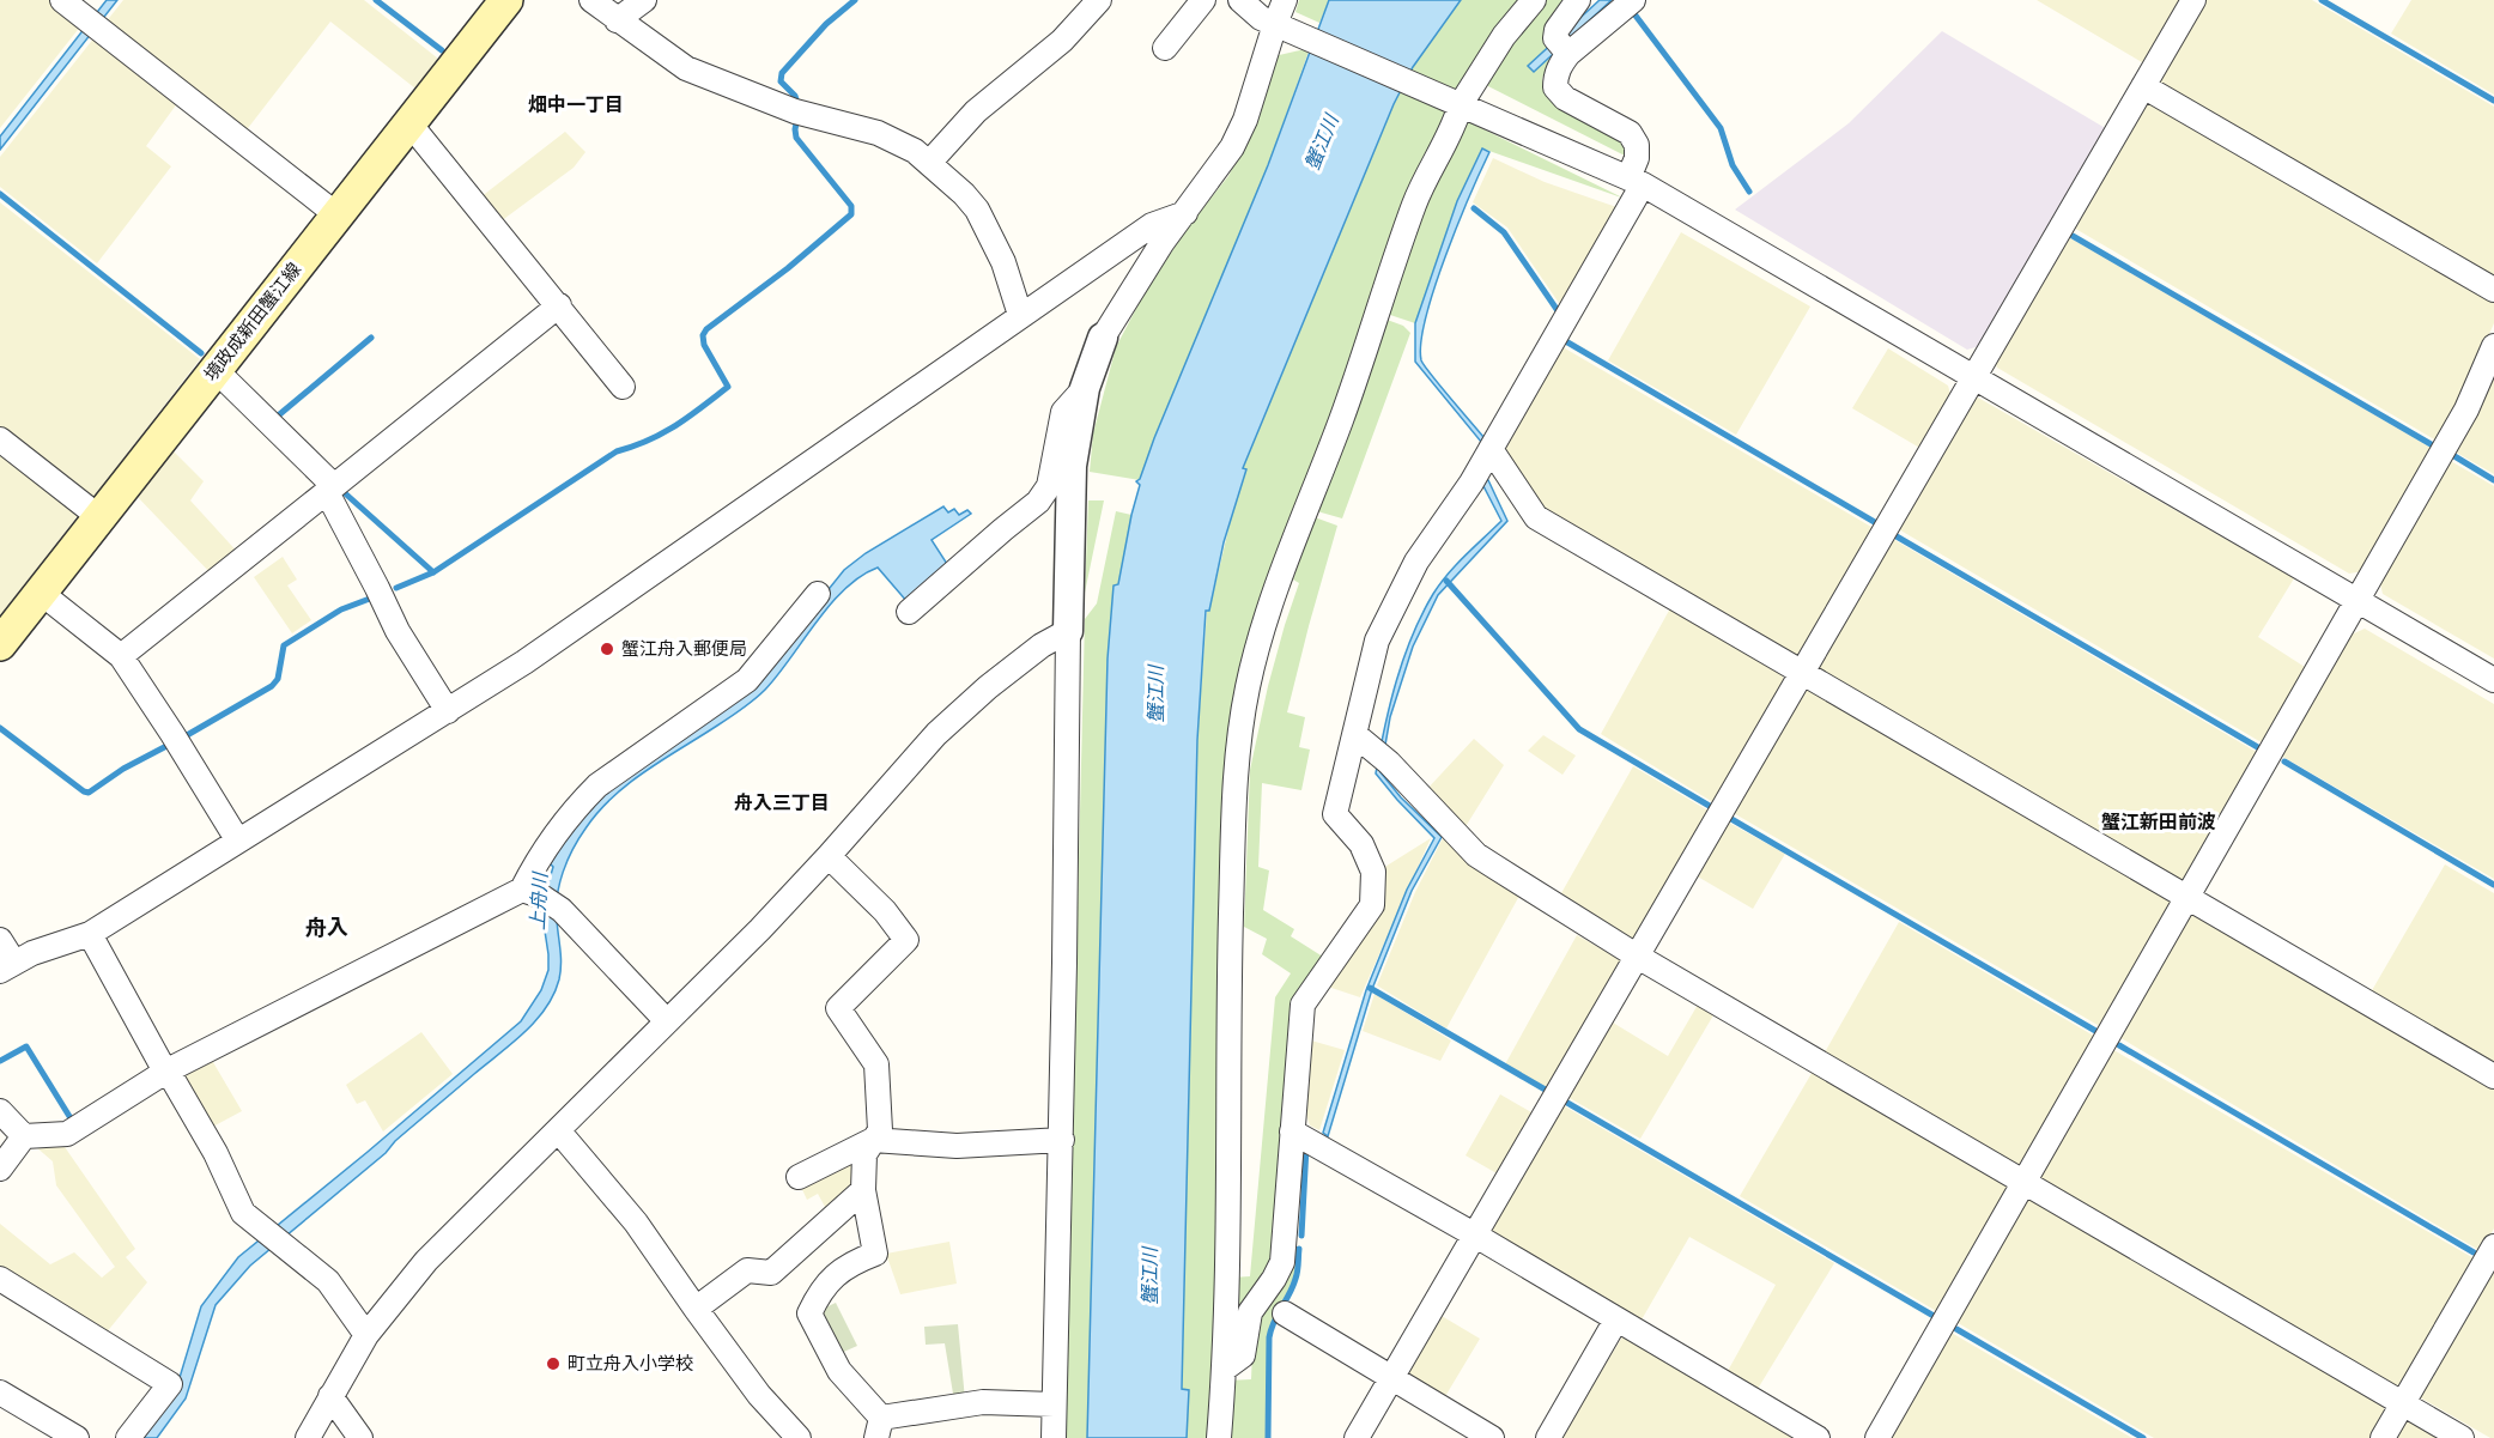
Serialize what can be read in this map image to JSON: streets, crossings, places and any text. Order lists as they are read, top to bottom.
{
  "streets": {
    "main road": ["境政成新田蟹江線"]
  },
  "districts": [
    "畑中一丁目",
    "舟入三丁目",
    "蟹江新田前波",
    "舟入"
  ],
  "water": ["蟹江川", "上舟川"],
  "places": ["蟹江舟入郵便局", "町立舟入小学校"]
}
